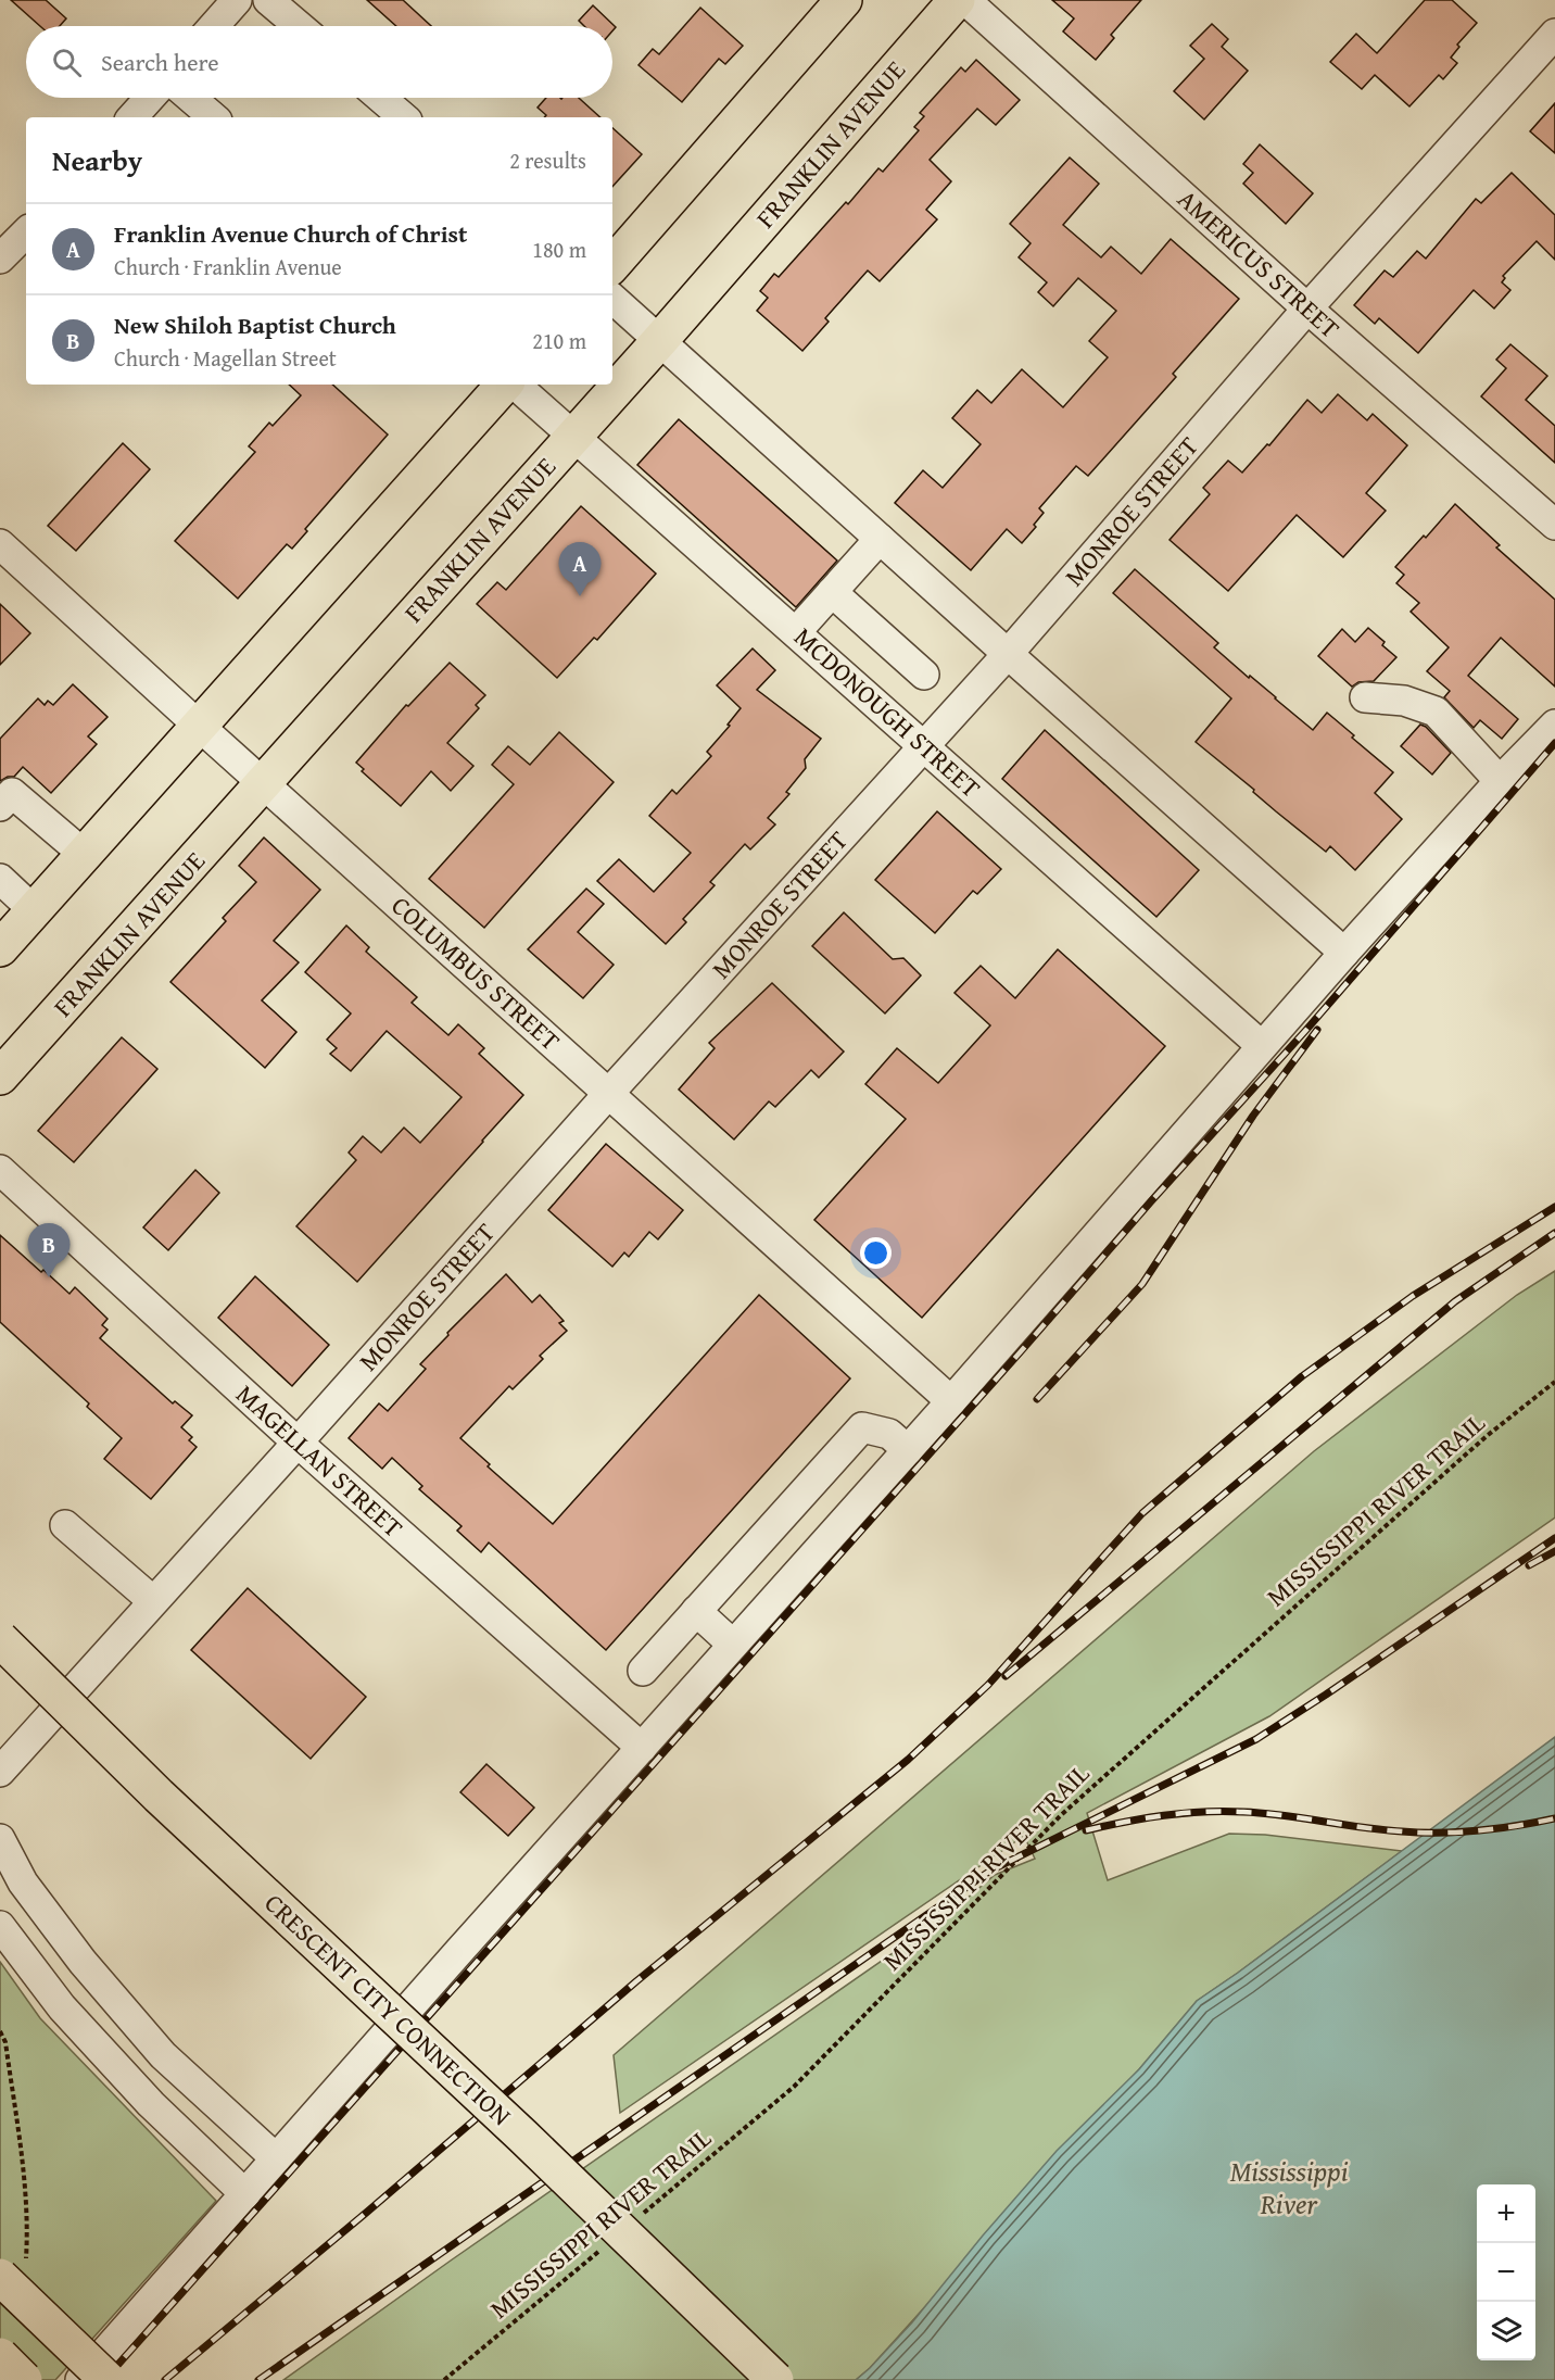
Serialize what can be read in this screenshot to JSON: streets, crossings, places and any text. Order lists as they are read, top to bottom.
{
  "streets": {
    "main road": ["FRANKLIN AVENUE", "CRESCENT CITY CONNECTION"],
    "street": [
      "AMERICUS STREET",
      "MONROE STREET",
      "MCDONOUGH STREET",
      "COLUMBUS STREET",
      "MAGELLAN STREET"
    ],
    "path": ["MISSISSIPPI RIVER TRAIL"]
  },
  "crossings": [
    ["FRANKLIN AVENUE", "MCDONOUGH STREET"],
    ["FRANKLIN AVENUE", "COLUMBUS STREET"],
    ["AMERICUS STREET", "MONROE STREET"],
    ["MONROE STREET", "MCDONOUGH STREET"],
    ["MONROE STREET", "COLUMBUS STREET"],
    ["MONROE STREET", "MAGELLAN STREET"]
  ],
  "water": ["Mississippi River"],
  "page": {
    "search": "Search here",
    "heading": ["Nearby", "2 results"],
    "list": [
      {
        "mark": "A",
        "name": "Franklin Avenue Church of Christ",
        "note": "Church · Franklin Avenue",
        "value": "180 m"
      },
      {
        "mark": "B",
        "name": "New Shiloh Baptist Church",
        "note": "Church · Magellan Street",
        "value": "210 m"
      }
    ],
    "pins": ["A", "B"],
    "map_buttons": ["+", "−"]
  }
}
